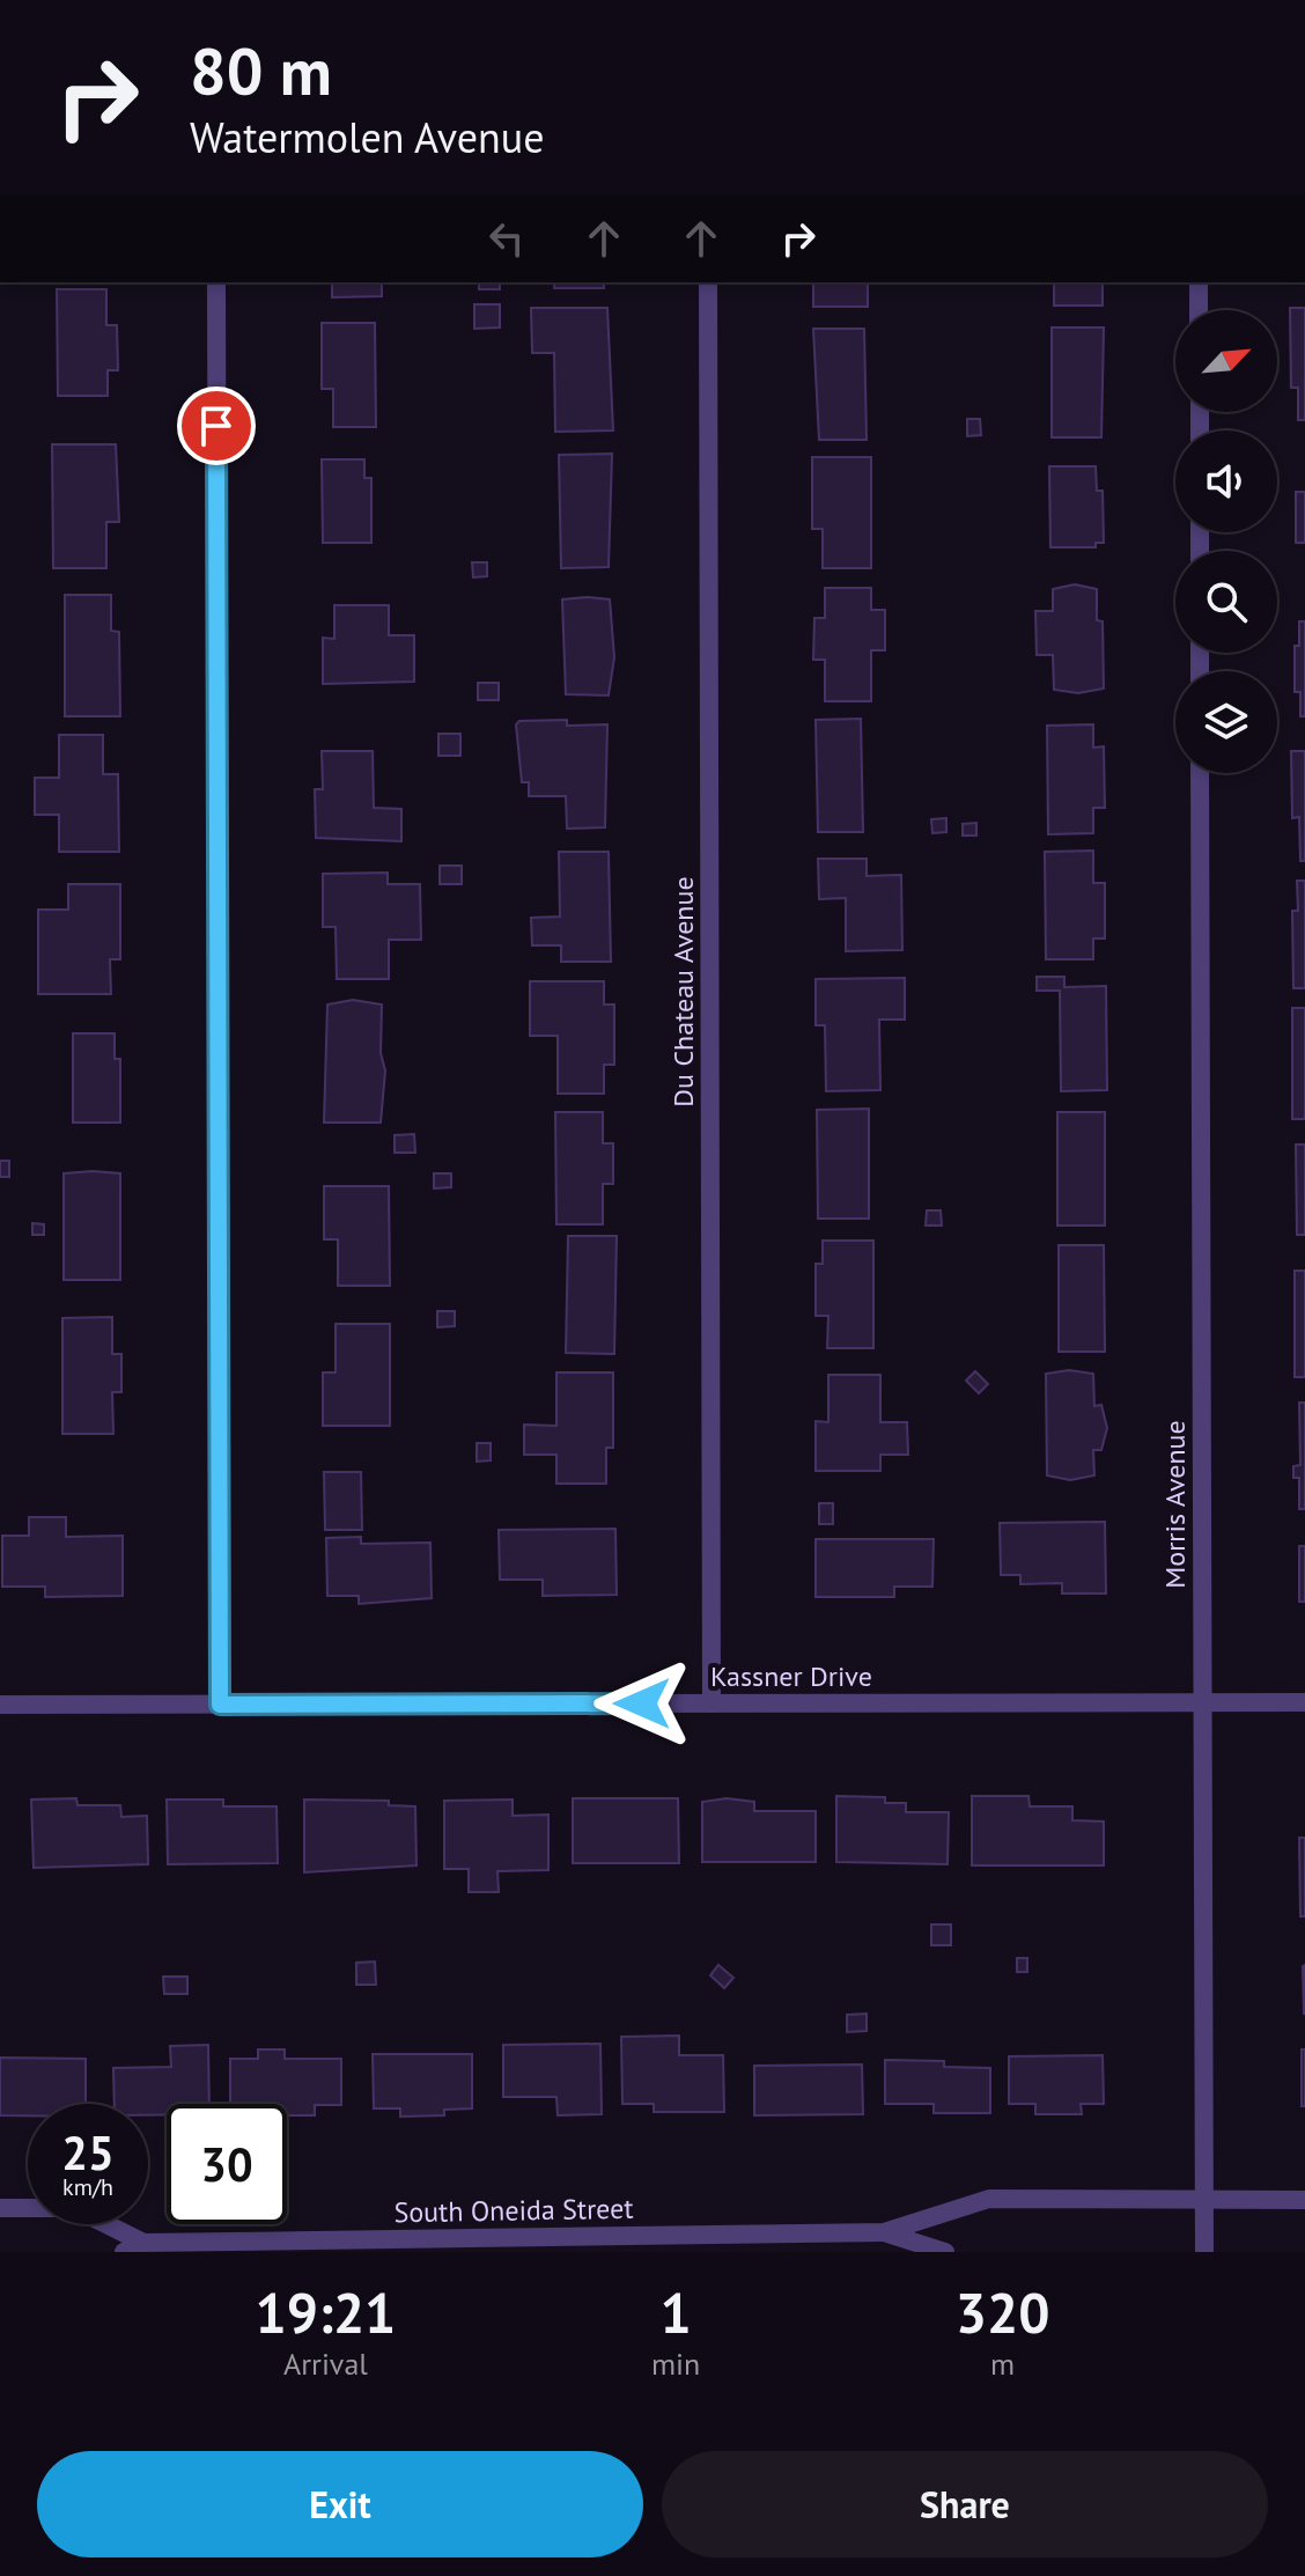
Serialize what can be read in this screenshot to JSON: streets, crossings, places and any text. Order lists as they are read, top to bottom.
{
  "streets": {
    "street": [
      "Du Chateau Avenue",
      "Morris Avenue",
      "Kassner Drive",
      "South Oneida Street"
    ]
  },
  "crossings": [
    ["Du Chateau Avenue", "Kassner Drive"],
    ["Morris Avenue", "Kassner Drive"],
    ["Morris Avenue", "South Oneida Street"]
  ],
  "north": "top right",
  "page": {
    "turn": ["80 m", "Watermolen Avenue"],
    "speed": "25 km/h",
    "limit": "30",
    "eta": [
      "19:21",
      "Arrival",
      "1",
      "min",
      "320",
      "m"
    ],
    "buttons": ["Exit", "Share"]
  }
}
